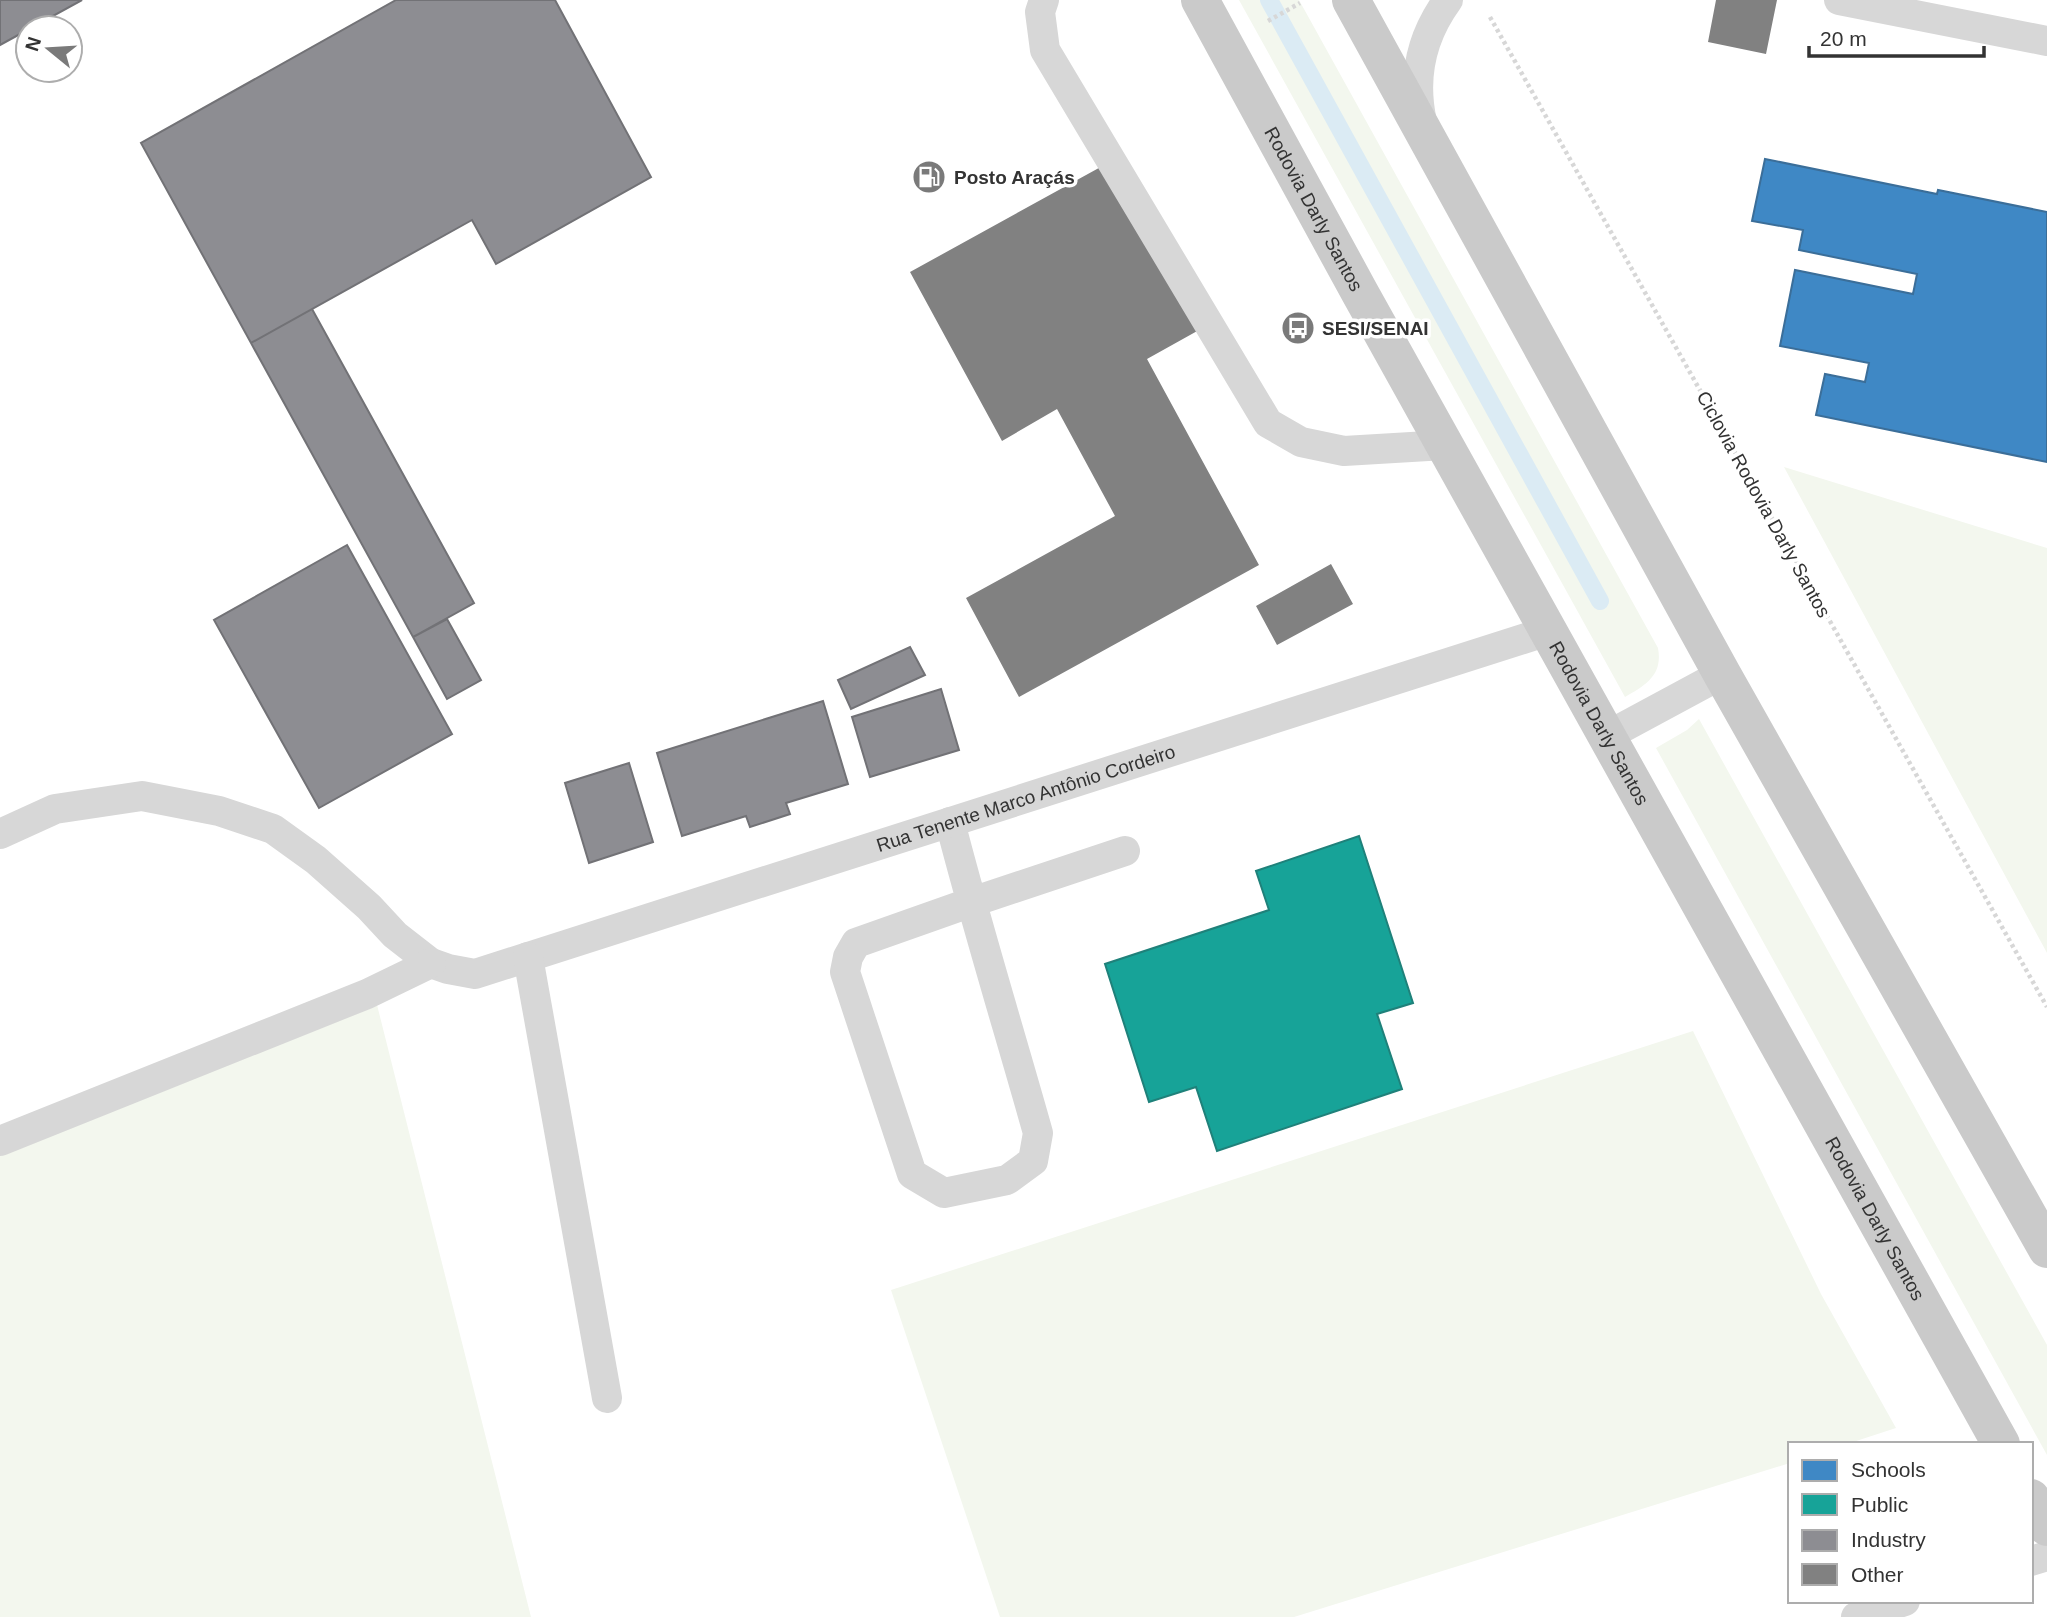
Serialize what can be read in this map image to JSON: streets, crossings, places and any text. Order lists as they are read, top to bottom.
{
  "streets": {
    "main road": ["Rodovia Darly Santos"],
    "lane": ["Rua Tenente Marco Antônio Cordeiro"],
    "path": ["Ciclovia Rodovia Darly Santos"]
  },
  "crossings": [
    ["Rodovia Darly Santos", "Rua Tenente Marco Antônio Cordeiro"]
  ],
  "places": {
    "fuel station": ["Posto Araçás"],
    "bus stop": ["SESI/SENAI"]
  },
  "legend": [
    "Schools",
    "Public",
    "Industry",
    "Other"
  ],
  "scale_bar": "20 m",
  "north": "left"
}
